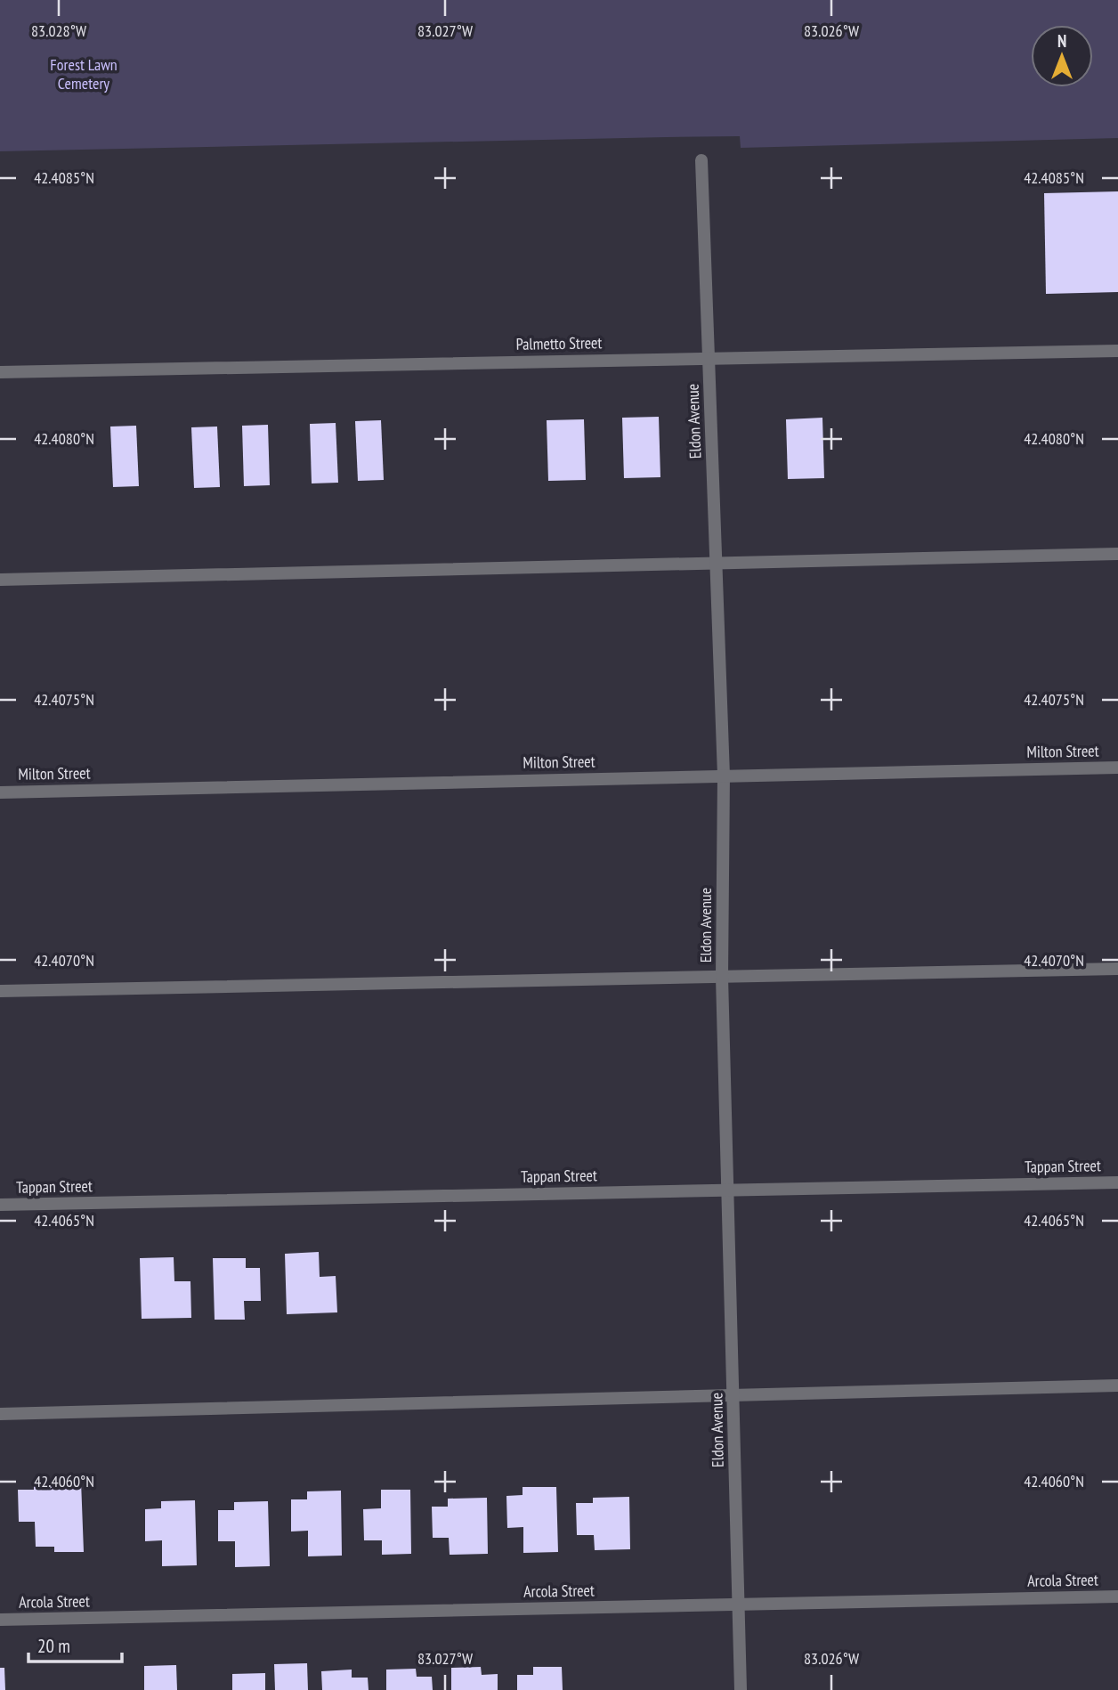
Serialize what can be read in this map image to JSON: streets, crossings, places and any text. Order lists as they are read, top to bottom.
{
  "streets": {
    "street": [
      "Palmetto Street",
      "Eldon Avenue",
      "Milton Street",
      "Tappan Street",
      "Arcola Street"
    ]
  },
  "crossings": [
    ["Palmetto Street", "Eldon Avenue"],
    ["Eldon Avenue", "Milton Street"],
    ["Eldon Avenue", "Tappan Street"],
    ["Eldon Avenue", "Arcola Street"]
  ],
  "parks": ["Forest Lawn Cemetery"],
  "scale_bar": "20 m",
  "north": "top",
  "coordinates": [
    "83.028°W",
    "83.027°W",
    "83.026°W",
    "42.4085°N",
    "42.4080°N",
    "42.4075°N",
    "42.4070°N",
    "42.4065°N",
    "42.4060°N"
  ]
}
